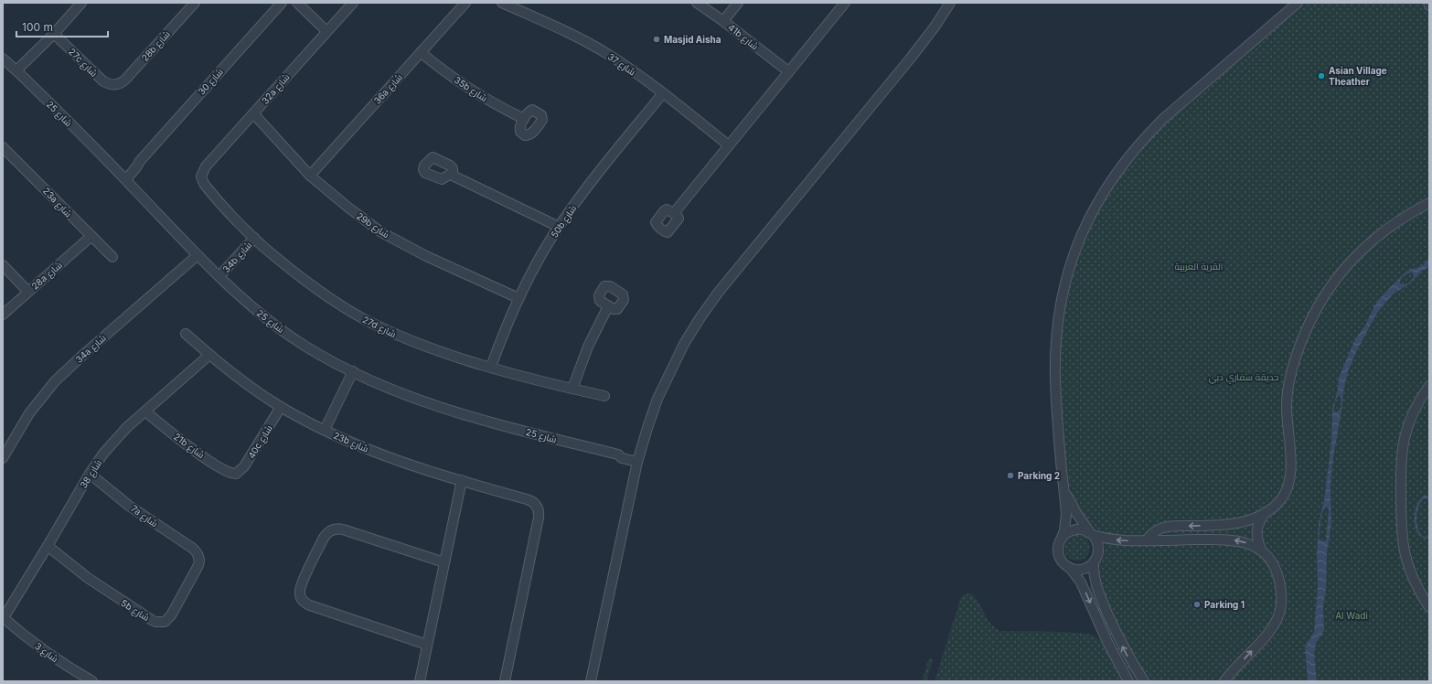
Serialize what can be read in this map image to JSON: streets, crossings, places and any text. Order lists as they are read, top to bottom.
{
  "streets": {
    "street": [
      "41b شارع",
      "28b شارع",
      "27c شارع",
      "شارع 37",
      "شارع 30",
      "32a شارع",
      "36a شارع",
      "35b شارع",
      "شارع 25",
      "23a شارع",
      "50b شارع",
      "29b شارع",
      "34b شارع",
      "28a شارع",
      "27d شارع",
      "34a شارع",
      "40c شارع",
      "23b شارع",
      "21b شارع",
      "شارع 38",
      "7a شارع",
      "5b شارع",
      "شارع 3"
    ]
  },
  "crossings": [
    ["28b شارع", "27c شارع"],
    ["شارع 37", "50b شارع"],
    ["شارع 30", "شارع 25"],
    ["32a شارع", "29b شارع"],
    ["32a شارع", "27d شارع"],
    ["36a شارع", "35b شارع"],
    ["36a شارع", "29b شارع"],
    ["شارع 25", "34b شارع"],
    ["شارع 25", "34a شارع"],
    ["23a شارع", "28a شارع"],
    ["50b شارع", "29b شارع"],
    ["50b شارع", "27d شارع"],
    ["34b شارع", "27d شارع"],
    ["40c شارع", "23b شارع"],
    ["40c شارع", "21b شارع"],
    ["23b شارع", "شارع 38"],
    ["21b شارع", "شارع 38"],
    ["شارع 38", "7a شارع"],
    ["شارع 38", "5b شارع"],
    ["شارع 38", "شارع 3"],
    ["7a شارع", "5b شارع"]
  ],
  "parks": ["القرية العربية", "حديقة سفاري دبي", "Al Wadi"],
  "places": [
    "Masjid Aisha",
    "Asian Village Theather",
    "Parking 2",
    "Parking 1"
  ],
  "scale_bar": "100 m"
}
